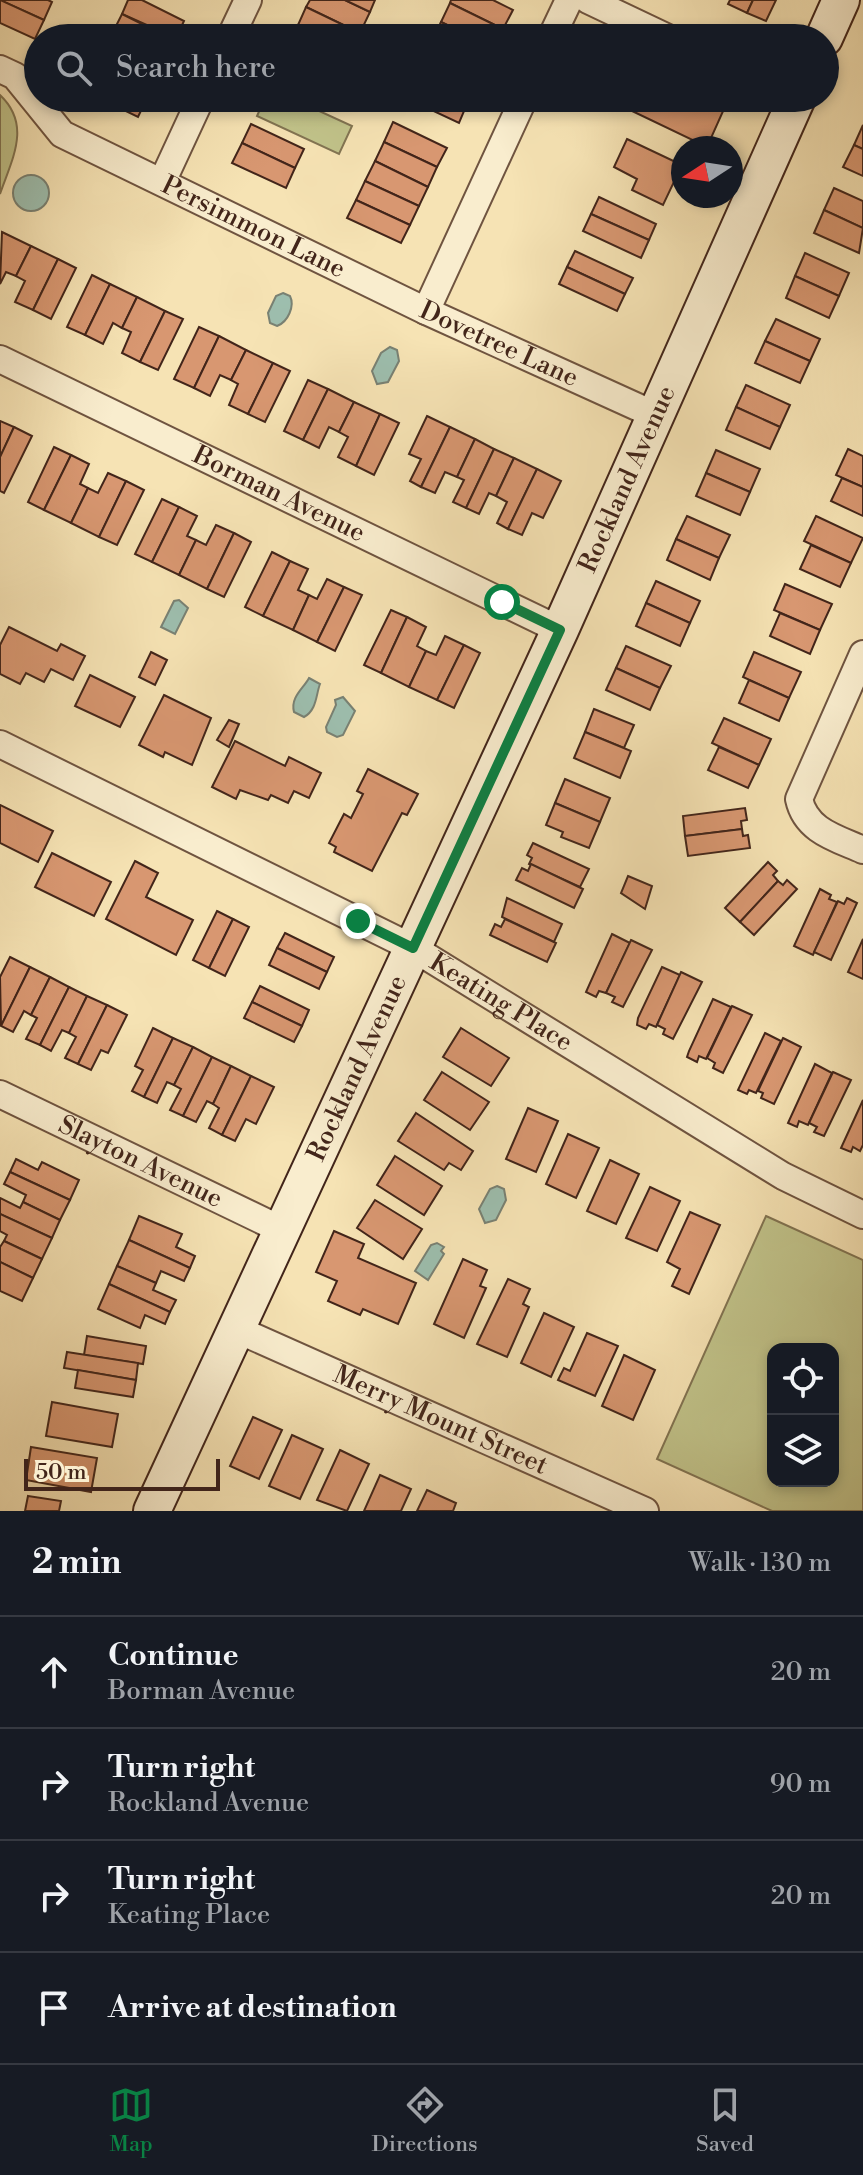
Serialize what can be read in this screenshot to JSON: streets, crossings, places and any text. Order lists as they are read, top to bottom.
{
  "streets": {
    "street": [
      "Persimmon Lane",
      "Dovetree Lane",
      "Rockland Avenue",
      "Borman Avenue",
      "Keating Place",
      "Slayton Avenue",
      "Merry Mount Street"
    ]
  },
  "crossings": [
    ["Persimmon Lane", "Dovetree Lane"],
    ["Dovetree Lane", "Rockland Avenue"],
    ["Rockland Avenue", "Borman Avenue"],
    ["Rockland Avenue", "Keating Place"],
    ["Rockland Avenue", "Slayton Avenue"],
    ["Rockland Avenue", "Merry Mount Street"]
  ],
  "scale_bar": "50 m",
  "north": "left",
  "page": {
    "search": "Search here",
    "scale": "50 m",
    "heading": ["2 min", "Walk · 130 m"],
    "list": [
      ["Continue", "Borman Avenue", "20 m"],
      ["Turn right", "Rockland Avenue", "90 m"],
      ["Turn right", "Keating Place", "20 m"],
      "Arrive at destination"
    ],
    "nav": ["Map", "Directions", "Saved"]
  }
}
